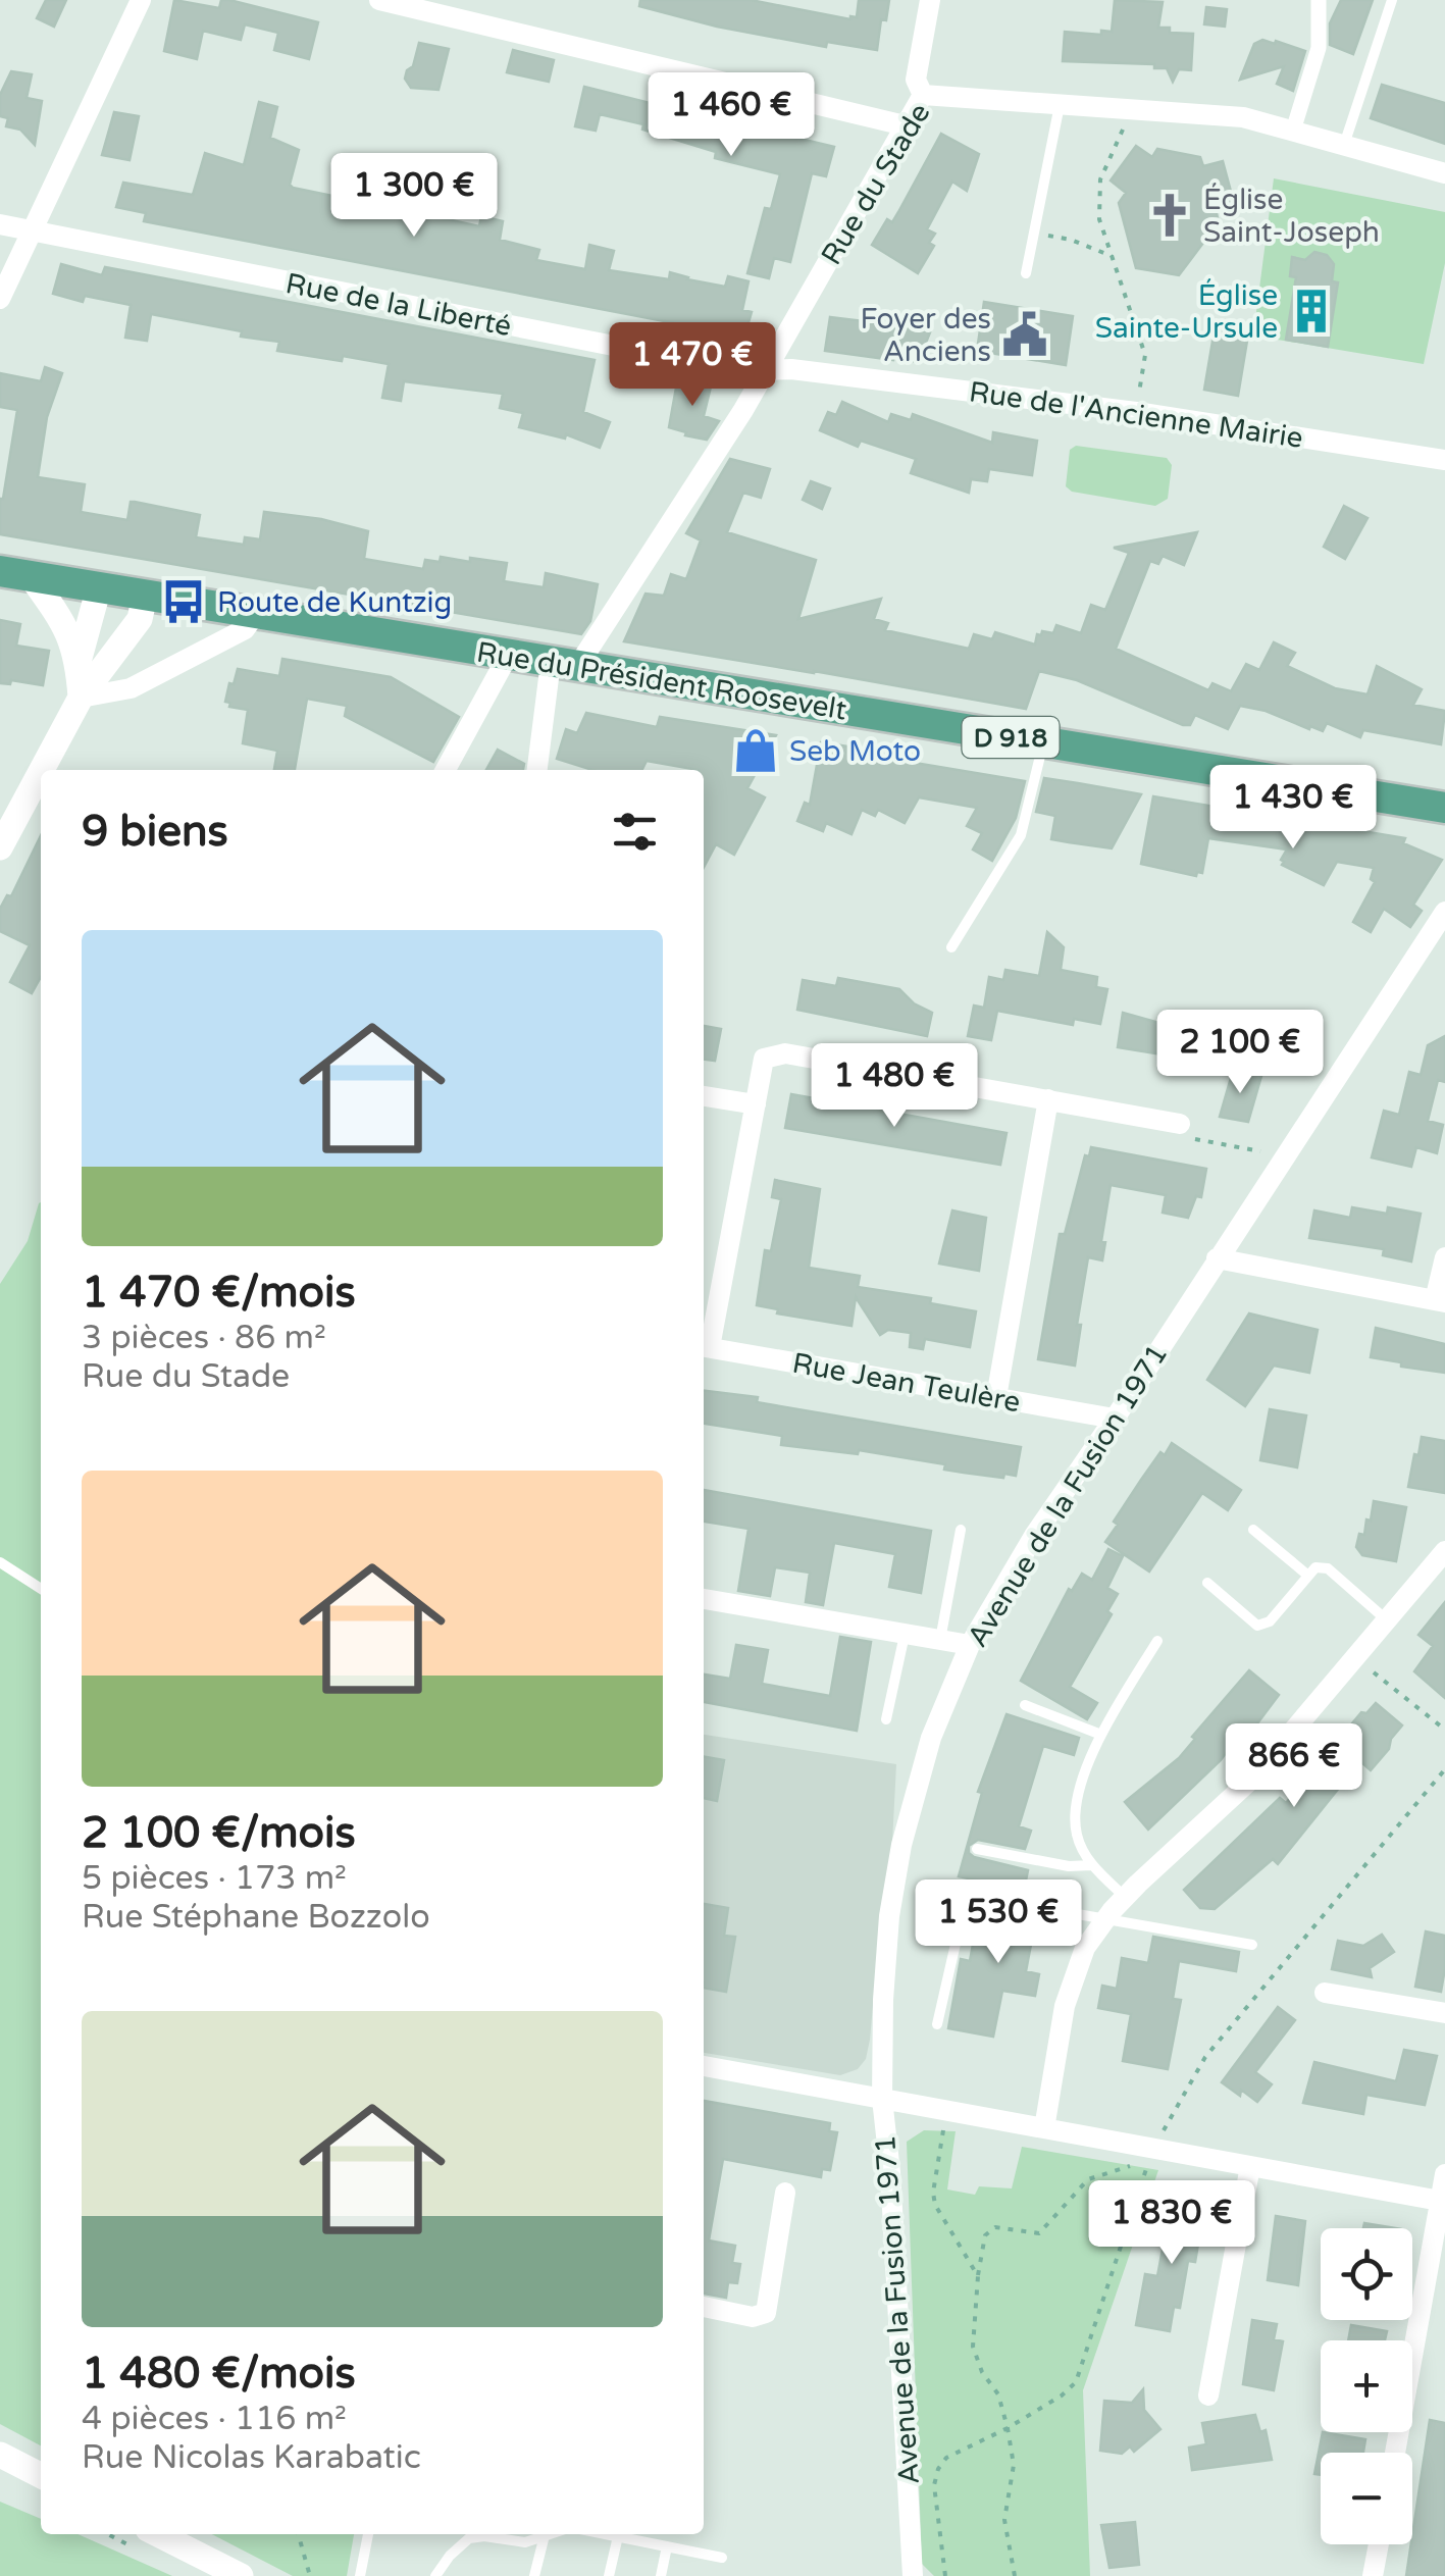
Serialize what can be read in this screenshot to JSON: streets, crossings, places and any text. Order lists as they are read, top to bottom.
{
  "streets": {
    "main road": ["Rue du Président Roosevelt", "D 918"],
    "street": [
      "Rue du Stade",
      "Rue de la Liberté",
      "Rue de l'Ancienne Mairie",
      "Rue Jean Teulère",
      "Avenue de la Fusion 1971"
    ]
  },
  "crossings": [
    ["Rue du Stade", "Rue de la Liberté"],
    ["Rue du Stade", "Rue de l'Ancienne Mairie"],
    ["Rue du Stade", "Rue du Président Roosevelt"],
    ["Rue de la Liberté", "Rue de l'Ancienne Mairie"],
    ["Rue Jean Teulère", "Avenue de la Fusion 1971"]
  ],
  "places": {
    "church": ["Église Saint-Joseph"],
    "building": ["Église Sainte-Ursule"],
    "public building": ["Foyer des Anciens"],
    "bus stop": ["Route de Kuntzig"],
    "shop": ["Seb Moto"]
  },
  "page": {
    "price": [
      "1 460 €",
      "1 300 €",
      "1 470 €",
      "1 430 €",
      "2 100 €",
      "1 480 €",
      "866 €",
      "1 530 €",
      "1 830 €"
    ],
    "heading": "9 biens",
    "list": [
      {
        "name": "1 470 €/mois",
        "note": "3 pièces · 86 m² · Rue du Stade"
      },
      {
        "name": "2 100 €/mois",
        "note": "5 pièces · 173 m² · Rue Stéphane Bozzolo"
      },
      {
        "name": "1 480 €/mois",
        "note": "4 pièces · 116 m² · Rue Nicolas Karabatic"
      }
    ],
    "map_buttons": ["+", "−"]
  }
}
